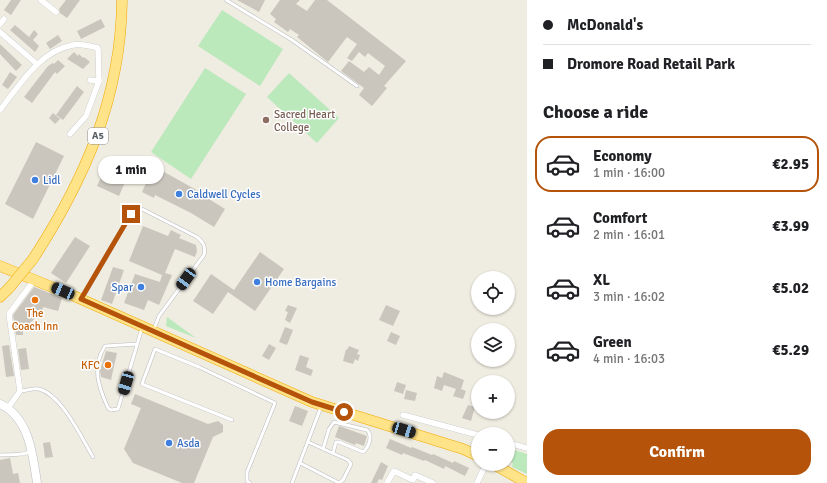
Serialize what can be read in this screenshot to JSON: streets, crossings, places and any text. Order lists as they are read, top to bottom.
{
  "streets": {
    "highway": ["A5"]
  },
  "places": [
    "Sacred Heart College",
    "Lidl",
    "Caldwell Cycles",
    "Home Bargains",
    "Spar",
    "The Coach Inn",
    "KFC",
    "Asda"
  ],
  "page": {
    "banner": ["McDonald's", "Dromore Road Retail Park"],
    "heading": "Choose a ride",
    "list": [
      {
        "name": "Economy",
        "note": "1 min · 16:00",
        "value": "€2.95"
      },
      {
        "name": "Comfort",
        "note": "2 min · 16:01",
        "value": "€3.99"
      },
      {
        "name": "XL",
        "note": "3 min · 16:02",
        "value": "€5.02"
      },
      {
        "name": "Green",
        "note": "4 min · 16:03",
        "value": "€5.29"
      }
    ],
    "bubble": "1 min",
    "map_buttons": ["+", "−"],
    "buttons": "Confirm"
  }
}
